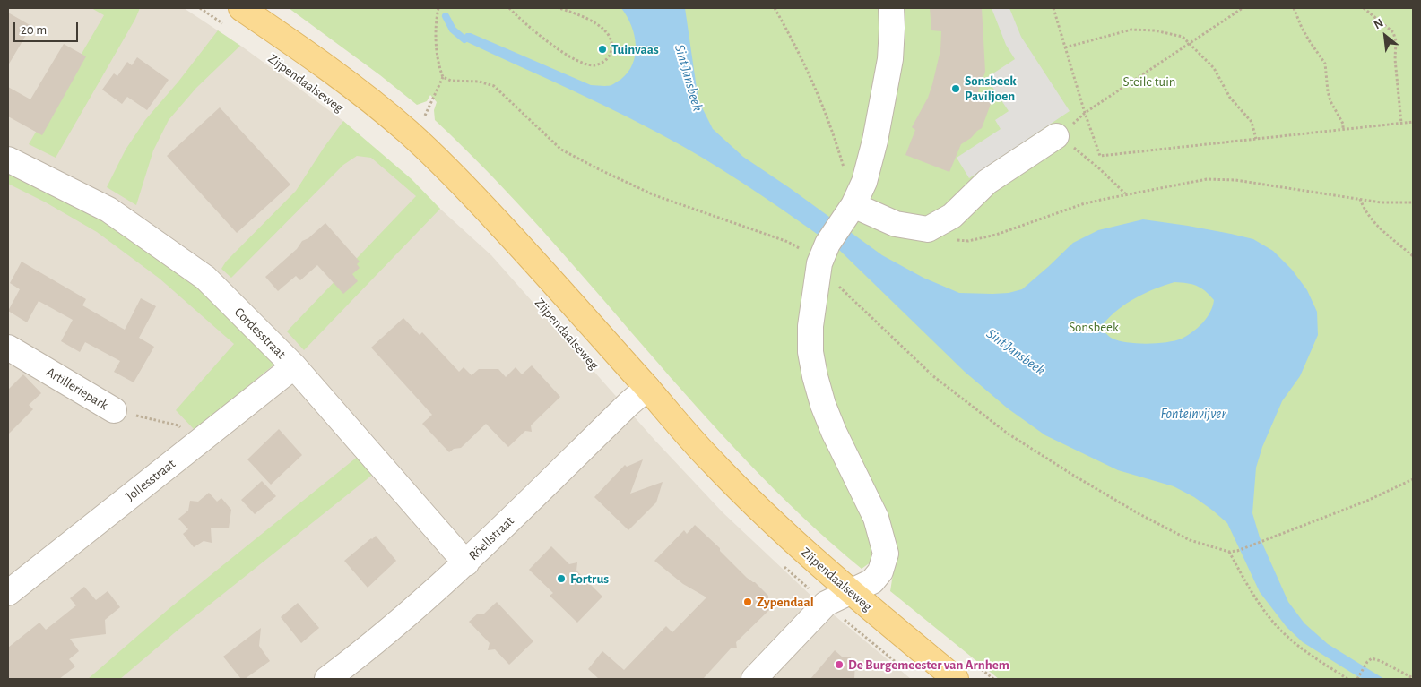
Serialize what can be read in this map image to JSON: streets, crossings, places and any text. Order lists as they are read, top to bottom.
{
  "streets": {
    "main road": ["Zijpendaalseweg"],
    "street": [
      "Cordesstraat",
      "Artilleriepark",
      "Jollesstraat",
      "Röellstraat"
    ]
  },
  "crossings": [
    ["Zijpendaalseweg", "Röellstraat"],
    ["Cordesstraat", "Jollesstraat"],
    ["Cordesstraat", "Röellstraat"],
    ["Artilleriepark", "Jollesstraat"]
  ],
  "water": ["Sint Jansbeek", "Fonteinvijver"],
  "parks": ["Steile tuin", "Sonsbeek"],
  "places": [
    "Tuinvaas",
    "Sonsbeek Paviljoen",
    "Fortrus",
    "Zypendaal",
    "De Burgemeester van Arnhem"
  ],
  "scale_bar": "20 m",
  "north": "top left"
}
